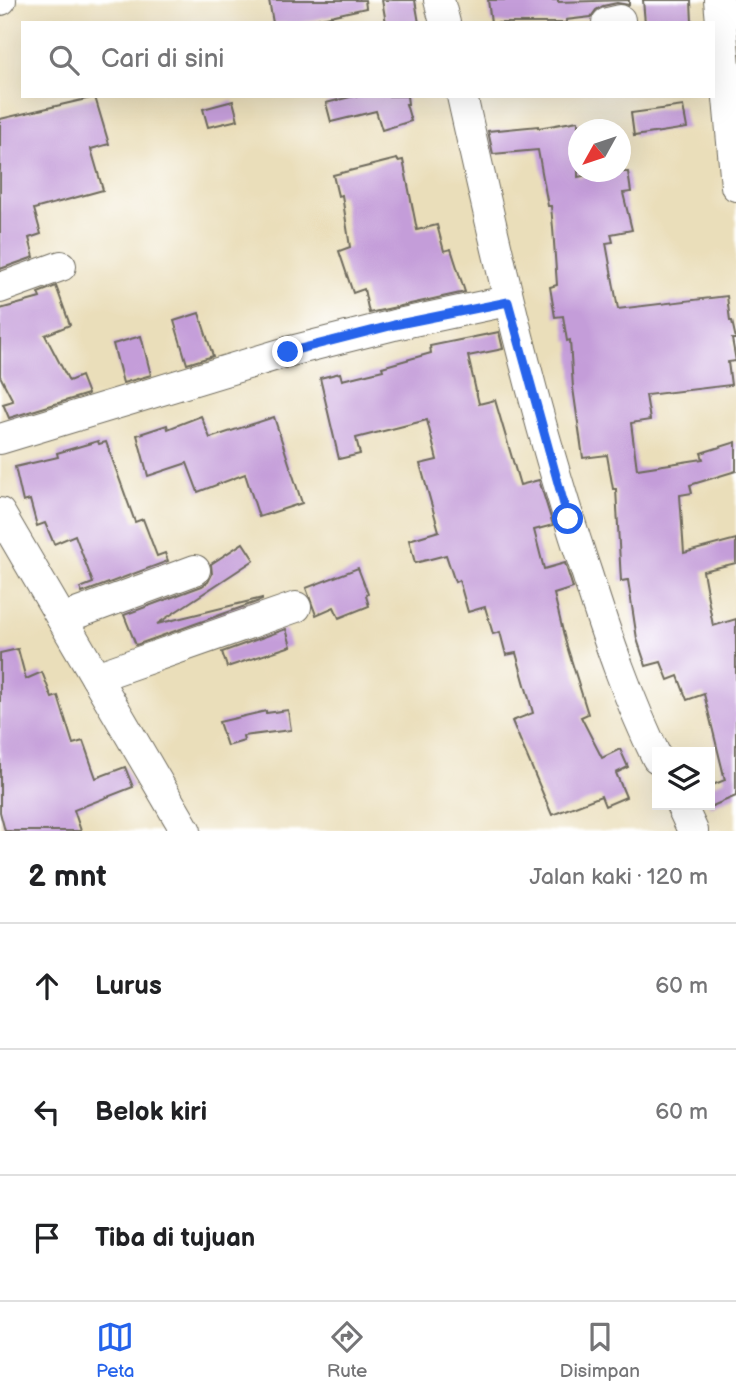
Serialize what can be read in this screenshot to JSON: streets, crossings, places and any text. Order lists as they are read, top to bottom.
{
  "north": "bottom left",
  "page": {
    "search": "Cari di sini",
    "heading": ["2 mnt", "Jalan kaki · 120 m"],
    "list": [
      ["Lurus", "60 m"],
      ["Belok kiri", "60 m"],
      "Tiba di tujuan"
    ],
    "nav": ["Peta", "Rute", "Disimpan"]
  }
}
